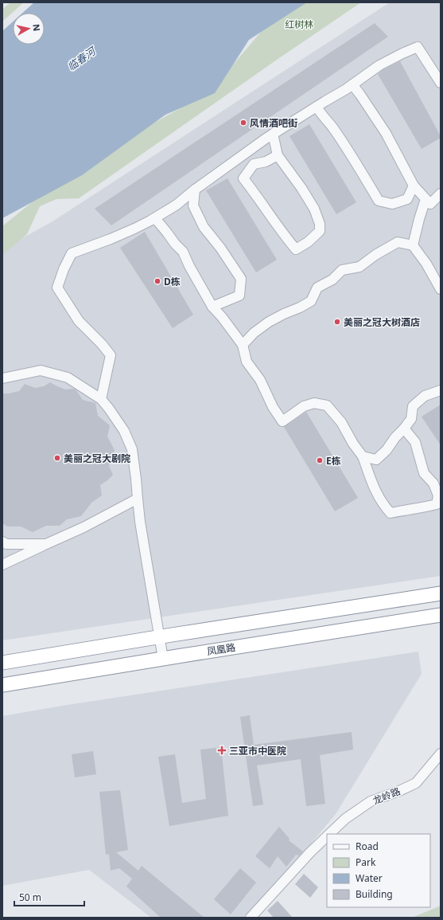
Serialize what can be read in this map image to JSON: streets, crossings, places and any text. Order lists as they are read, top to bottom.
{
  "streets": {
    "highway": ["凤凰路"],
    "street": ["龙岭路"]
  },
  "water": ["临春河"],
  "parks": ["红树林"],
  "places": {
    "other": [
      "风情酒吧街",
      "D栋",
      "美丽之冠大树酒店",
      "美丽之冠大剧院",
      "E栋"
    ],
    "health": ["三亚市中医院"]
  },
  "legend": [
    "Road",
    "Park",
    "Water",
    "Building"
  ],
  "scale_bar": "50 m",
  "north": "right"
}
